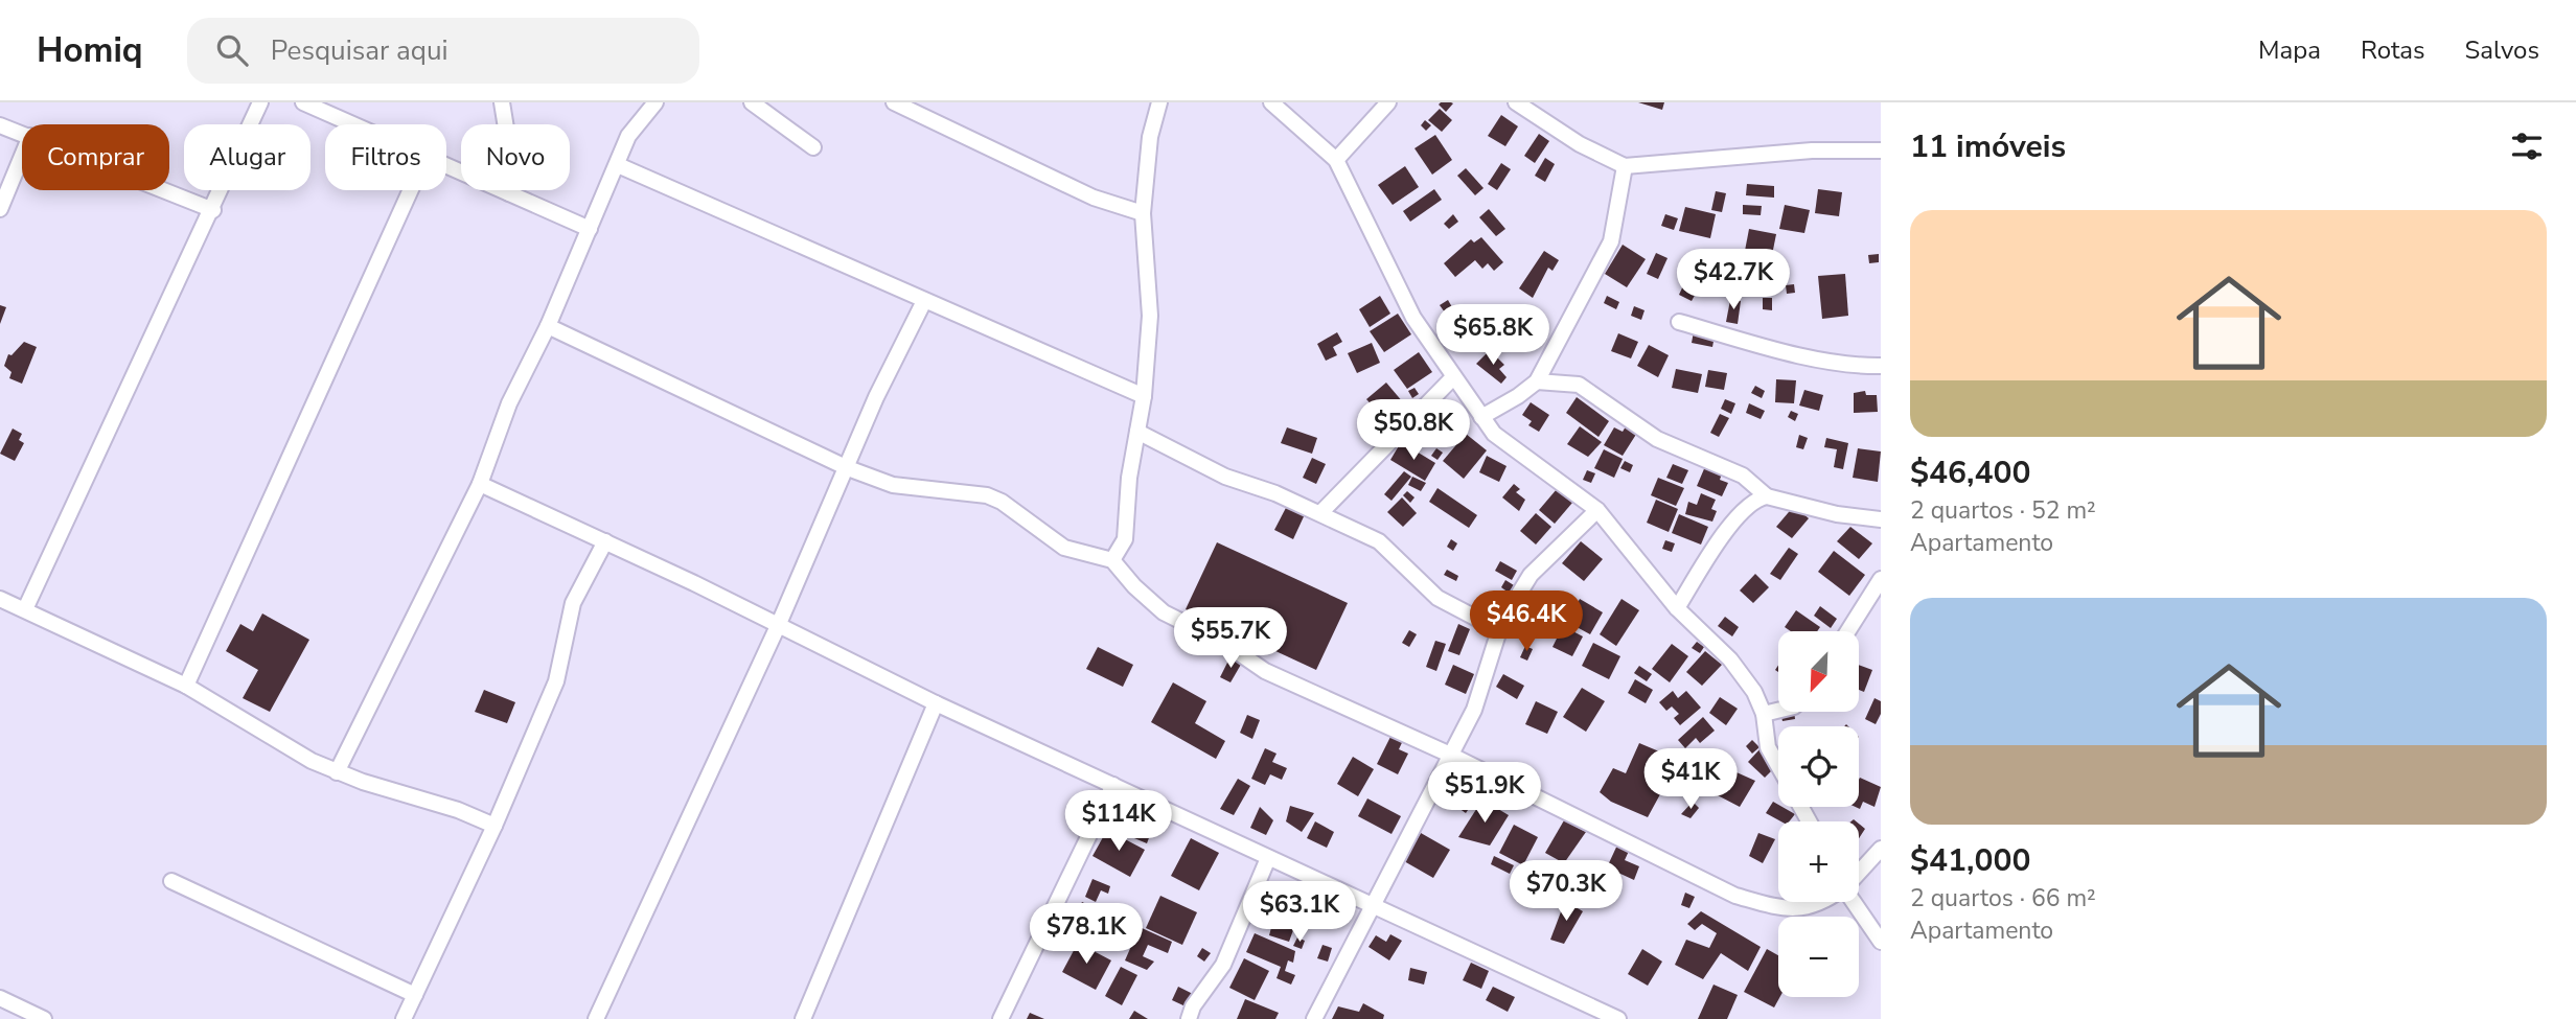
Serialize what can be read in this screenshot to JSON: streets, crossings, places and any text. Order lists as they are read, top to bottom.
{
  "north": "bottom left",
  "page": {
    "header": "Homiq",
    "search": "Pesquisar aqui",
    "nav": ["Mapa", "Rotas", "Salvos"],
    "heading": "11 imóveis",
    "chip": [
      "Comprar",
      "Alugar",
      "Filtros",
      "Novo"
    ],
    "list": [
      {
        "name": "$46,400",
        "note": "2 quartos · 52 m² · Apartamento"
      },
      {
        "name": "$41,000",
        "note": "2 quartos · 66 m² · Apartamento"
      }
    ],
    "price": [
      "$42.7K",
      "$65.8K",
      "$50.8K",
      "$46.4K",
      "$55.7K",
      "$41K",
      "$51.9K",
      "$114K",
      "$70.3K",
      "$63.1K",
      "$78.1K"
    ],
    "map_buttons": ["+", "−"]
  }
}
